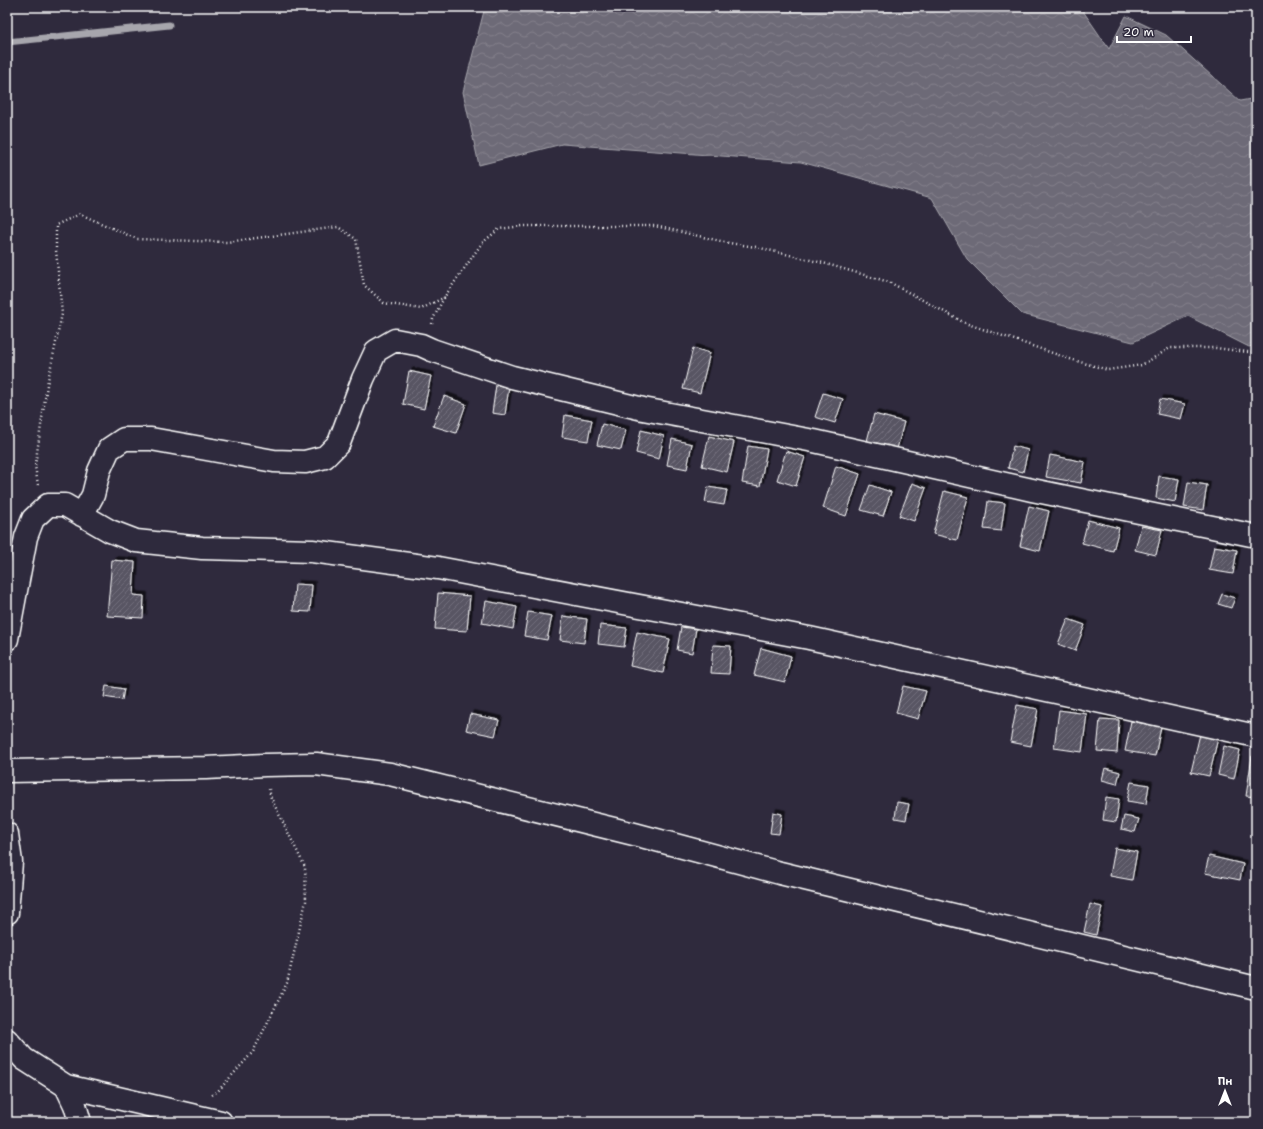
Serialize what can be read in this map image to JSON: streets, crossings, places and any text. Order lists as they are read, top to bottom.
{
  "scale_bar": "20 m",
  "north": "top"
}
